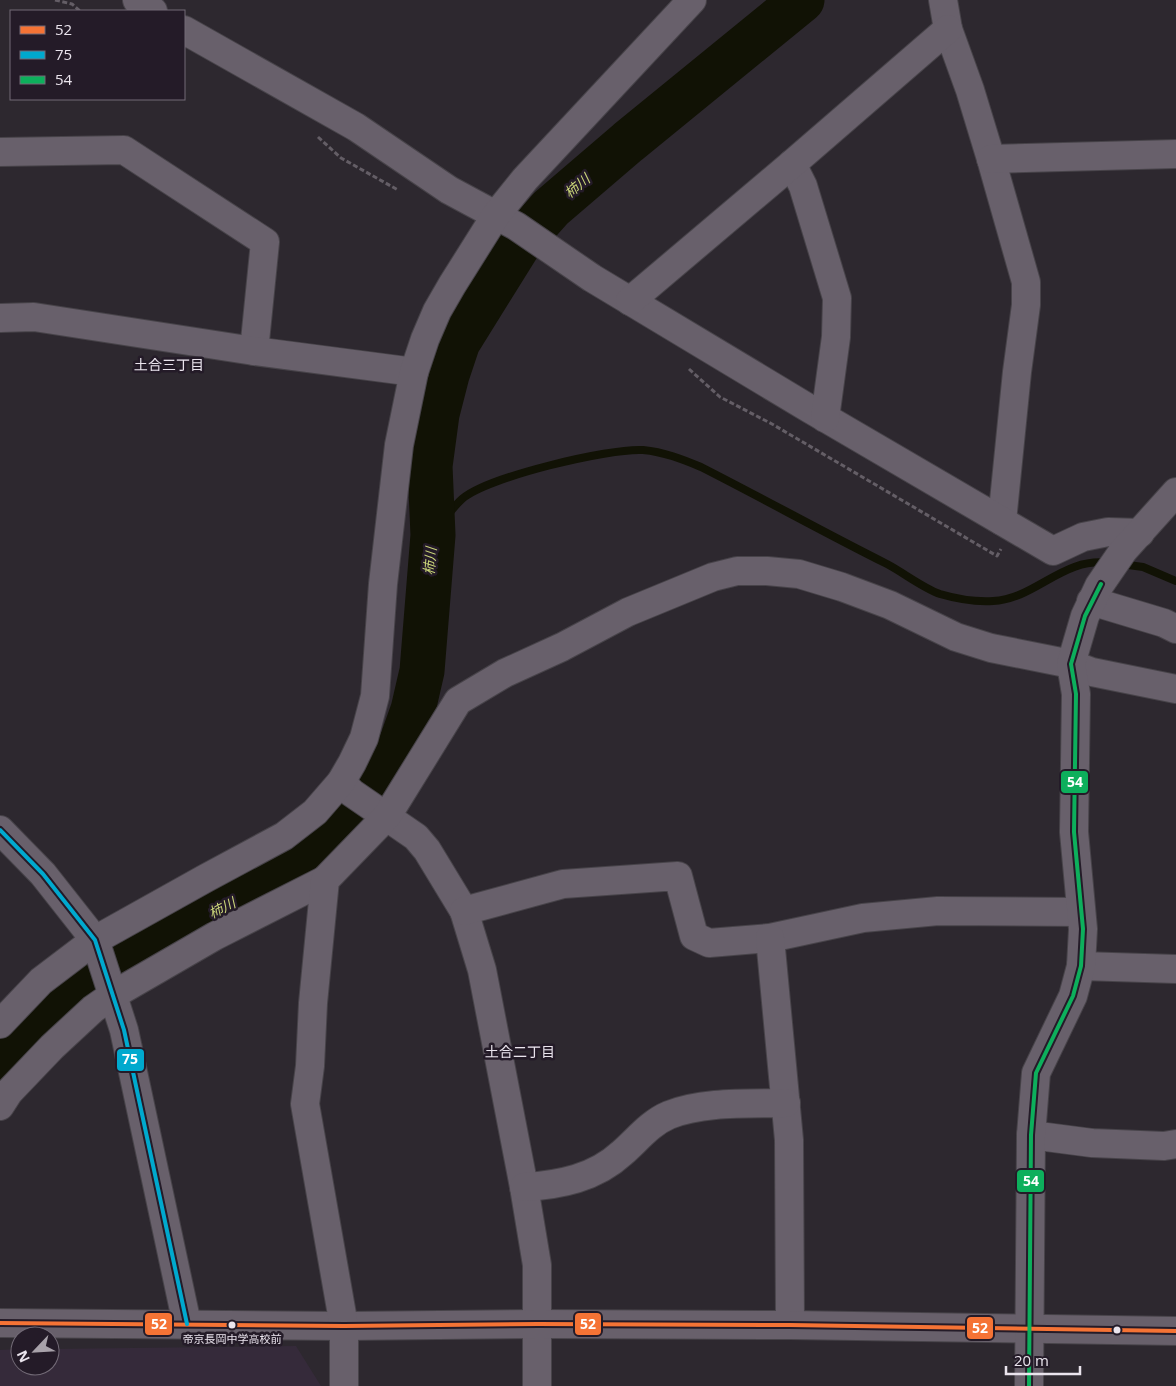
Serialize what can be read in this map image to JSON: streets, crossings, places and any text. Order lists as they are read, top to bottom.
{
  "districts": ["土合三丁目", "土合二丁目"],
  "water": ["柿川"],
  "places": ["帝京長岡中学高校前"],
  "lines": ["transit line 54", "transit line 75", "transit line 52"],
  "legend": ["52", "75", "54"],
  "scale_bar": "20 m",
  "north": "bottom left"
}
